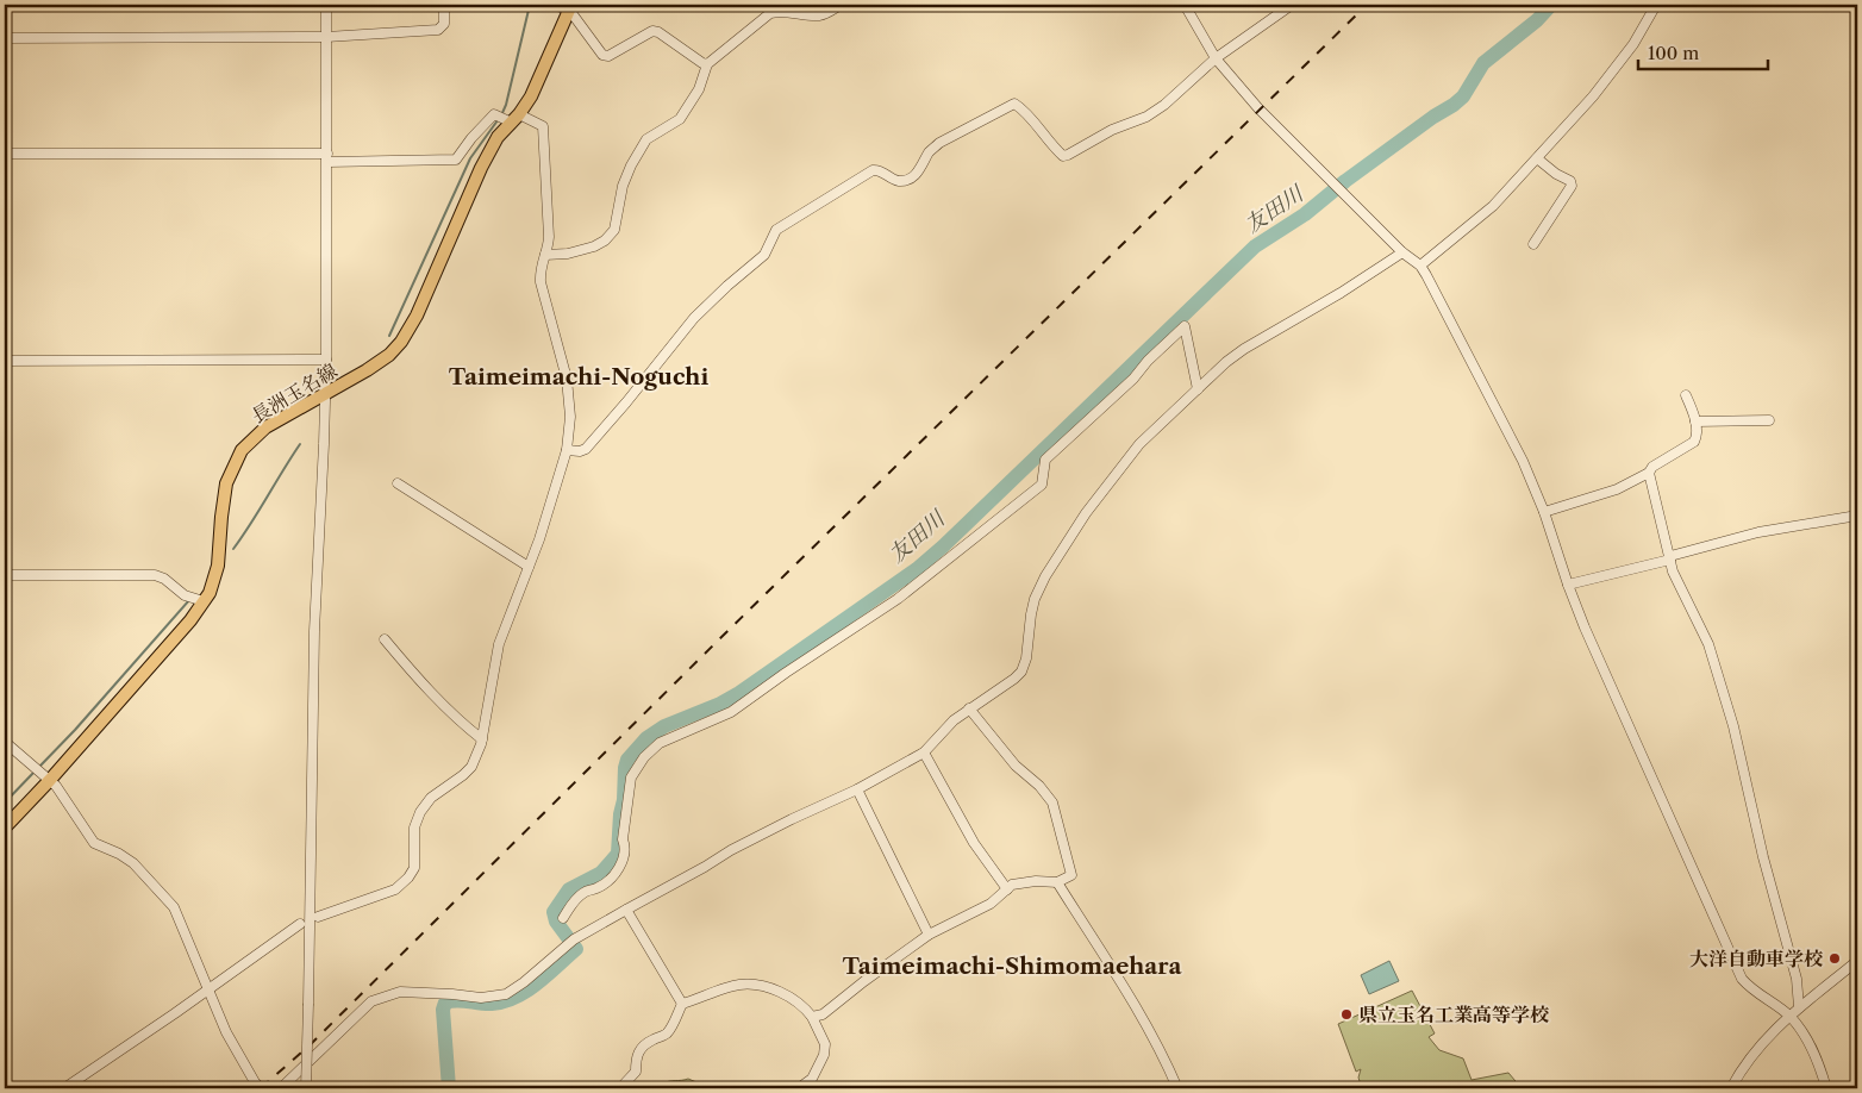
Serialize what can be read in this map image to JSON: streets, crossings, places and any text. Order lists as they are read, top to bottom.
{
  "streets": {
    "main road": ["長洲玉名線"]
  },
  "districts": ["Taimeimachi-Noguchi", "Taimeimachi-Shimomaehara"],
  "water": ["友田川"],
  "places": ["大洋自動車学校", "県立玉名工業高等学校"],
  "scale_bar": "100 m"
}
